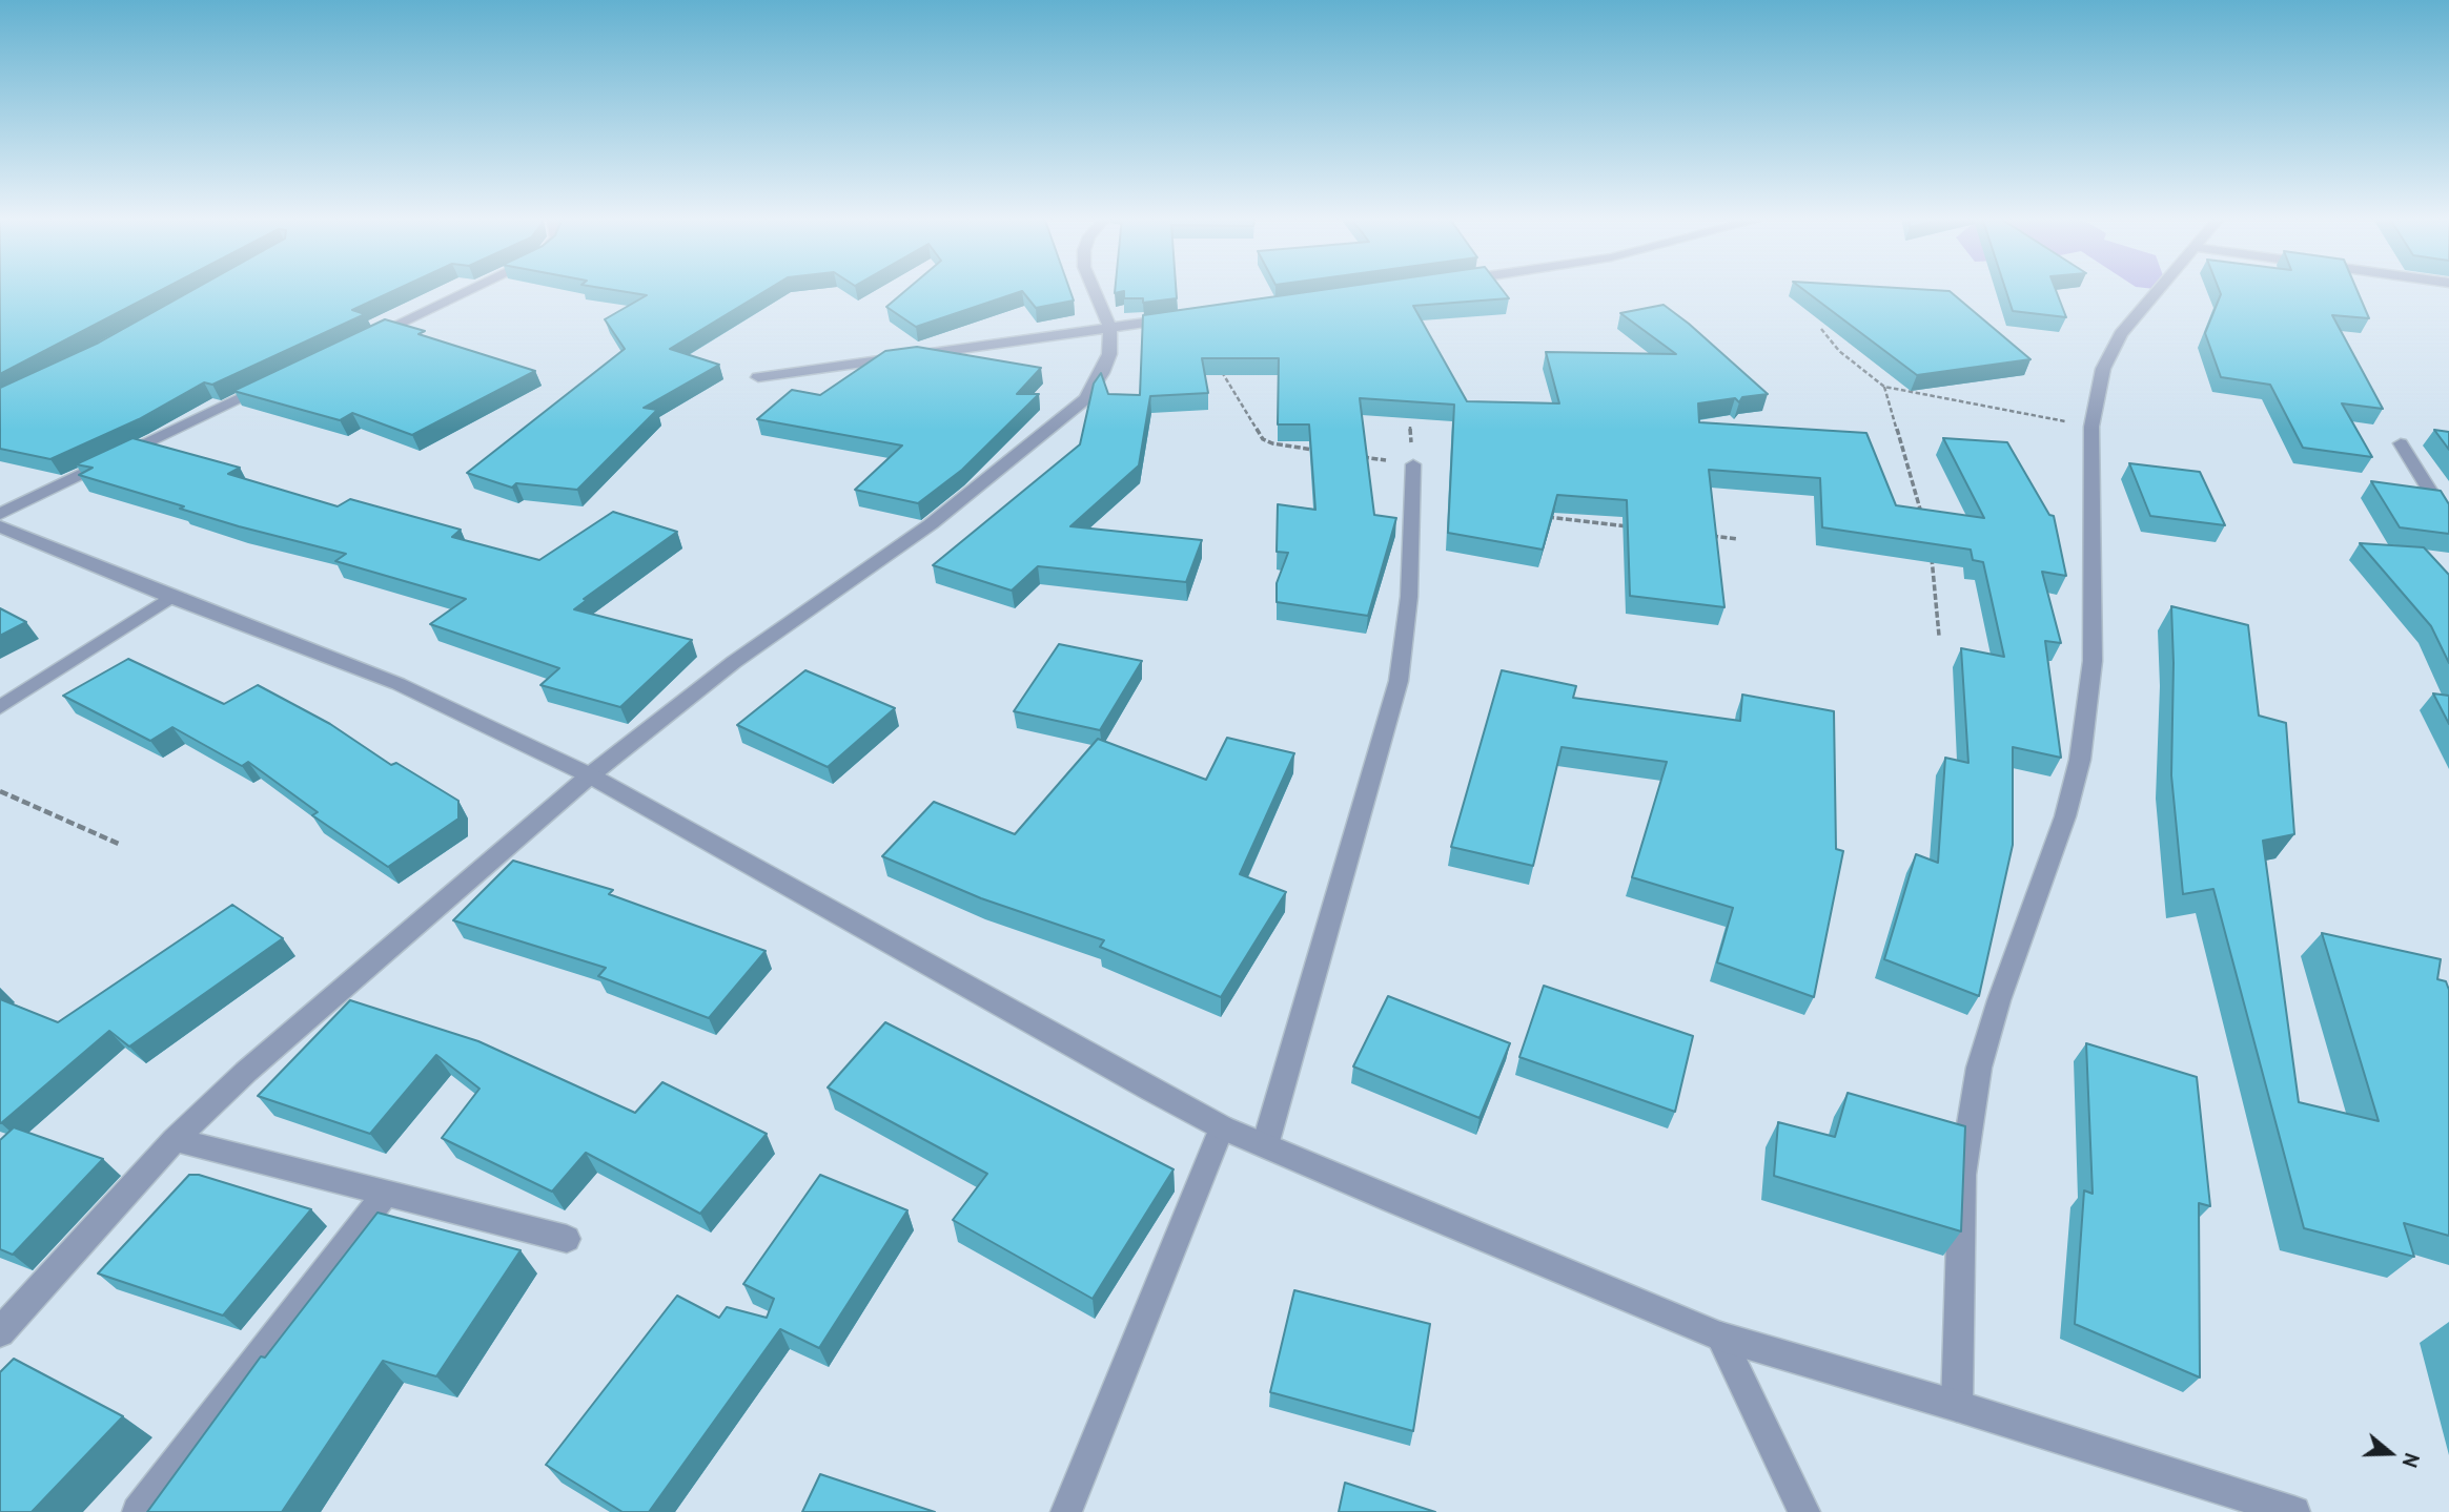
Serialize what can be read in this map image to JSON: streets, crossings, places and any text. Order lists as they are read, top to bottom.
{
  "north": "right"
}
